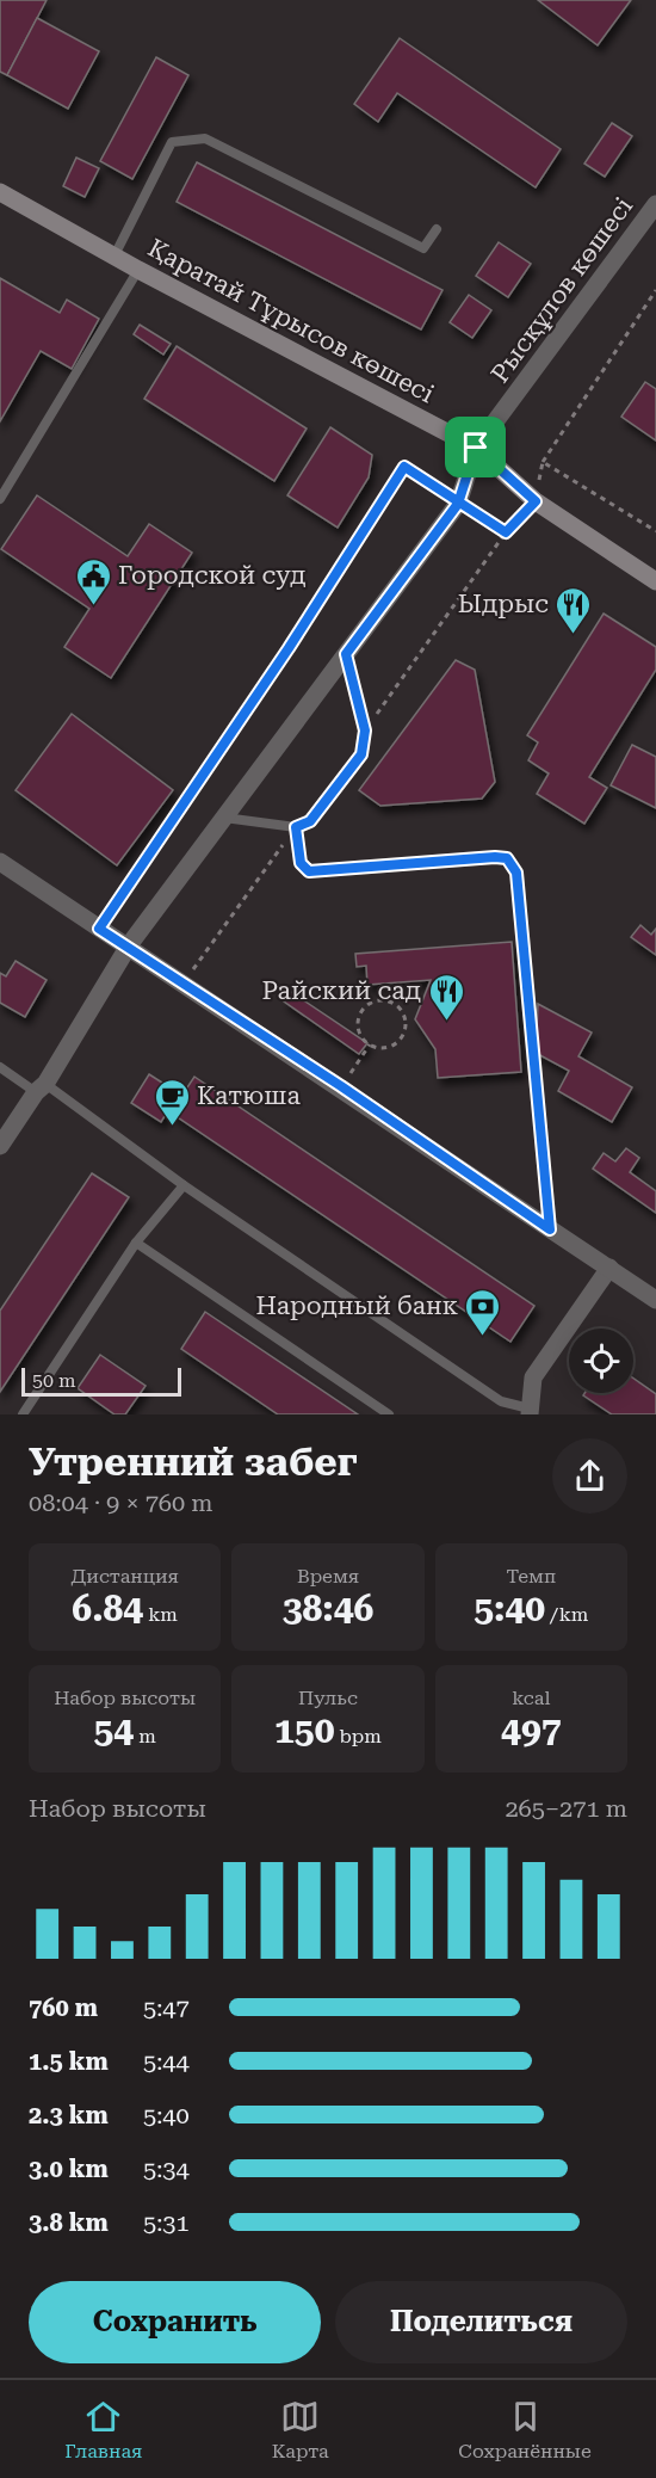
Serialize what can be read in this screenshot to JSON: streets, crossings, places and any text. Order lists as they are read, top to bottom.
{
  "streets": {
    "main road": ["Қаратай Тұрысов көшесі"],
    "street": ["Рысқұлов көшесі"]
  },
  "crossings": [
    ["Рысқұлов көшесі", "Қаратай Тұрысов көшесі"]
  ],
  "places": {
    "public building": ["Городской суд"],
    "restaurant": ["Ыдрыс", "Райский сад"],
    "cafe": ["Катюша"],
    "bank": ["Народный банк"]
  },
  "scale_bar": "50 m",
  "page": {
    "scale": "50 m",
    "heading": ["Утренний забег", "08:04 · 9 × 760 m"],
    "stats": [
      ["Дистанция", "6.84 km"],
      ["Время", "38:46"],
      ["Темп", "5:40 /km"],
      ["Набор высоты", "54 m"],
      ["Пульс", "150 bpm"],
      ["kcal", "497"]
    ],
    "chart": ["Набор высоты", "265–271 m"],
    "list": [
      {
        "name": "760 m",
        "note": "5:47"
      },
      {
        "name": "1.5 km",
        "note": "5:44"
      },
      {
        "name": "2.3 km",
        "note": "5:40"
      },
      {
        "name": "3.0 km",
        "note": "5:34"
      },
      {
        "name": "3.8 km",
        "note": "5:31"
      }
    ],
    "buttons": ["Сохранить", "Поделиться"],
    "tabs": ["Главная", "Карта", "Сохранённые"]
  }
}
